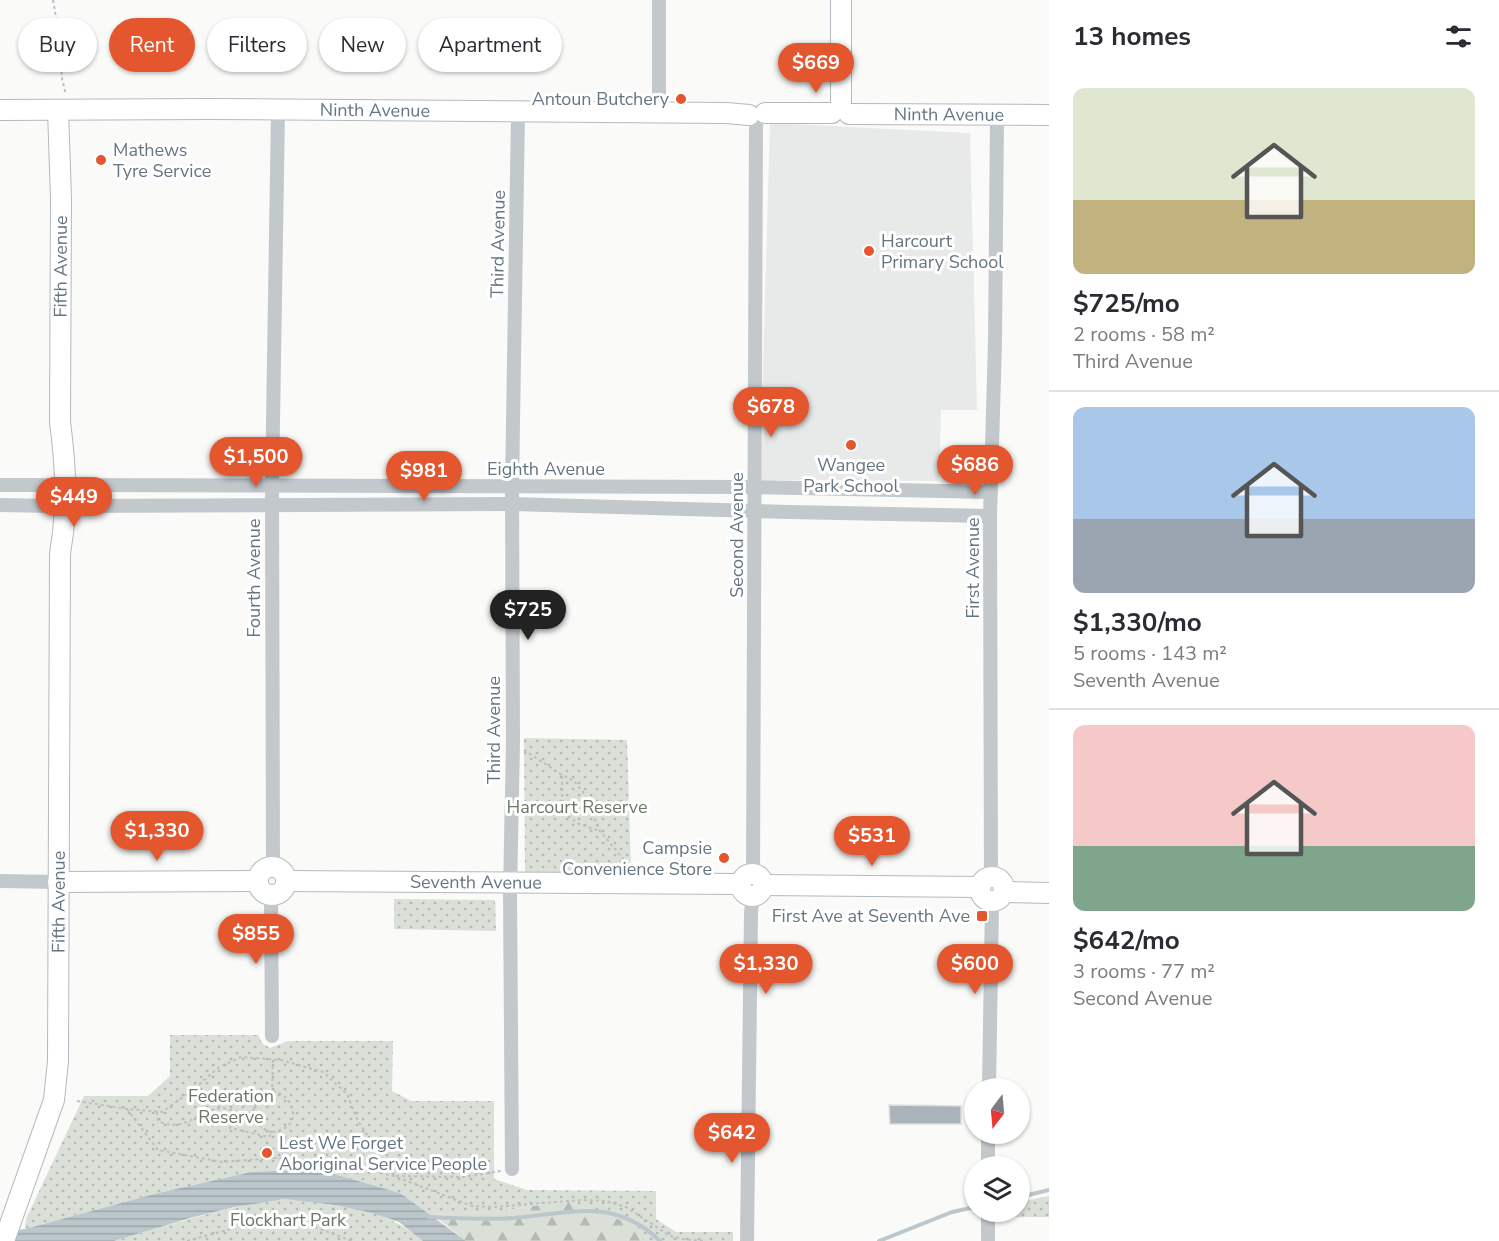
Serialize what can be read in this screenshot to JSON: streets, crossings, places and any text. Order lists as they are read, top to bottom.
{
  "streets": {
    "main road": ["Ninth Avenue", "Fifth Avenue", "Seventh Avenue"],
    "street": [
      "Third Avenue",
      "Eighth Avenue",
      "Second Avenue",
      "First Avenue",
      "Fourth Avenue"
    ]
  },
  "crossings": [
    ["Ninth Avenue", "Third Avenue"],
    ["Ninth Avenue", "Fifth Avenue"],
    ["Ninth Avenue", "Second Avenue"],
    ["Ninth Avenue", "First Avenue"],
    ["Ninth Avenue", "Fourth Avenue"],
    ["Third Avenue", "Eighth Avenue"],
    ["Third Avenue", "Seventh Avenue"],
    ["Fifth Avenue", "Eighth Avenue"],
    ["Eighth Avenue", "Second Avenue"],
    ["Eighth Avenue", "First Avenue"],
    ["Eighth Avenue", "Fourth Avenue"],
    ["Second Avenue", "Seventh Avenue"],
    ["First Avenue", "Seventh Avenue"],
    ["Fourth Avenue", "Seventh Avenue"]
  ],
  "parks": ["Harcourt Reserve", "Federation Reserve", "Flockhart Park"],
  "places": {
    "other": [
      "Antoun Butchery",
      "Mathews Tyre Service",
      "Harcourt Primary School",
      "Wangee Park School",
      "Campsie Convenience Store",
      "Lest We Forget Aboriginal Service People"
    ],
    "transit": ["First Ave at Seventh Ave"]
  },
  "north": "bottom",
  "page": {
    "heading": "13 homes",
    "chip": [
      "Buy",
      "Rent",
      "Filters",
      "New",
      "Apartment"
    ],
    "price": [
      "$669",
      "$678",
      "$1,500",
      "$686",
      "$981",
      "$449",
      "$725",
      "$1,330",
      "$531",
      "$855",
      "$1,330",
      "$600",
      "$642"
    ],
    "list": [
      {
        "name": "$725/mo",
        "note": "2 rooms · 58 m² · Third Avenue"
      },
      {
        "name": "$1,330/mo",
        "note": "5 rooms · 143 m² · Seventh Avenue"
      },
      {
        "name": "$642/mo",
        "note": "3 rooms · 77 m² · Second Avenue"
      }
    ]
  }
}
